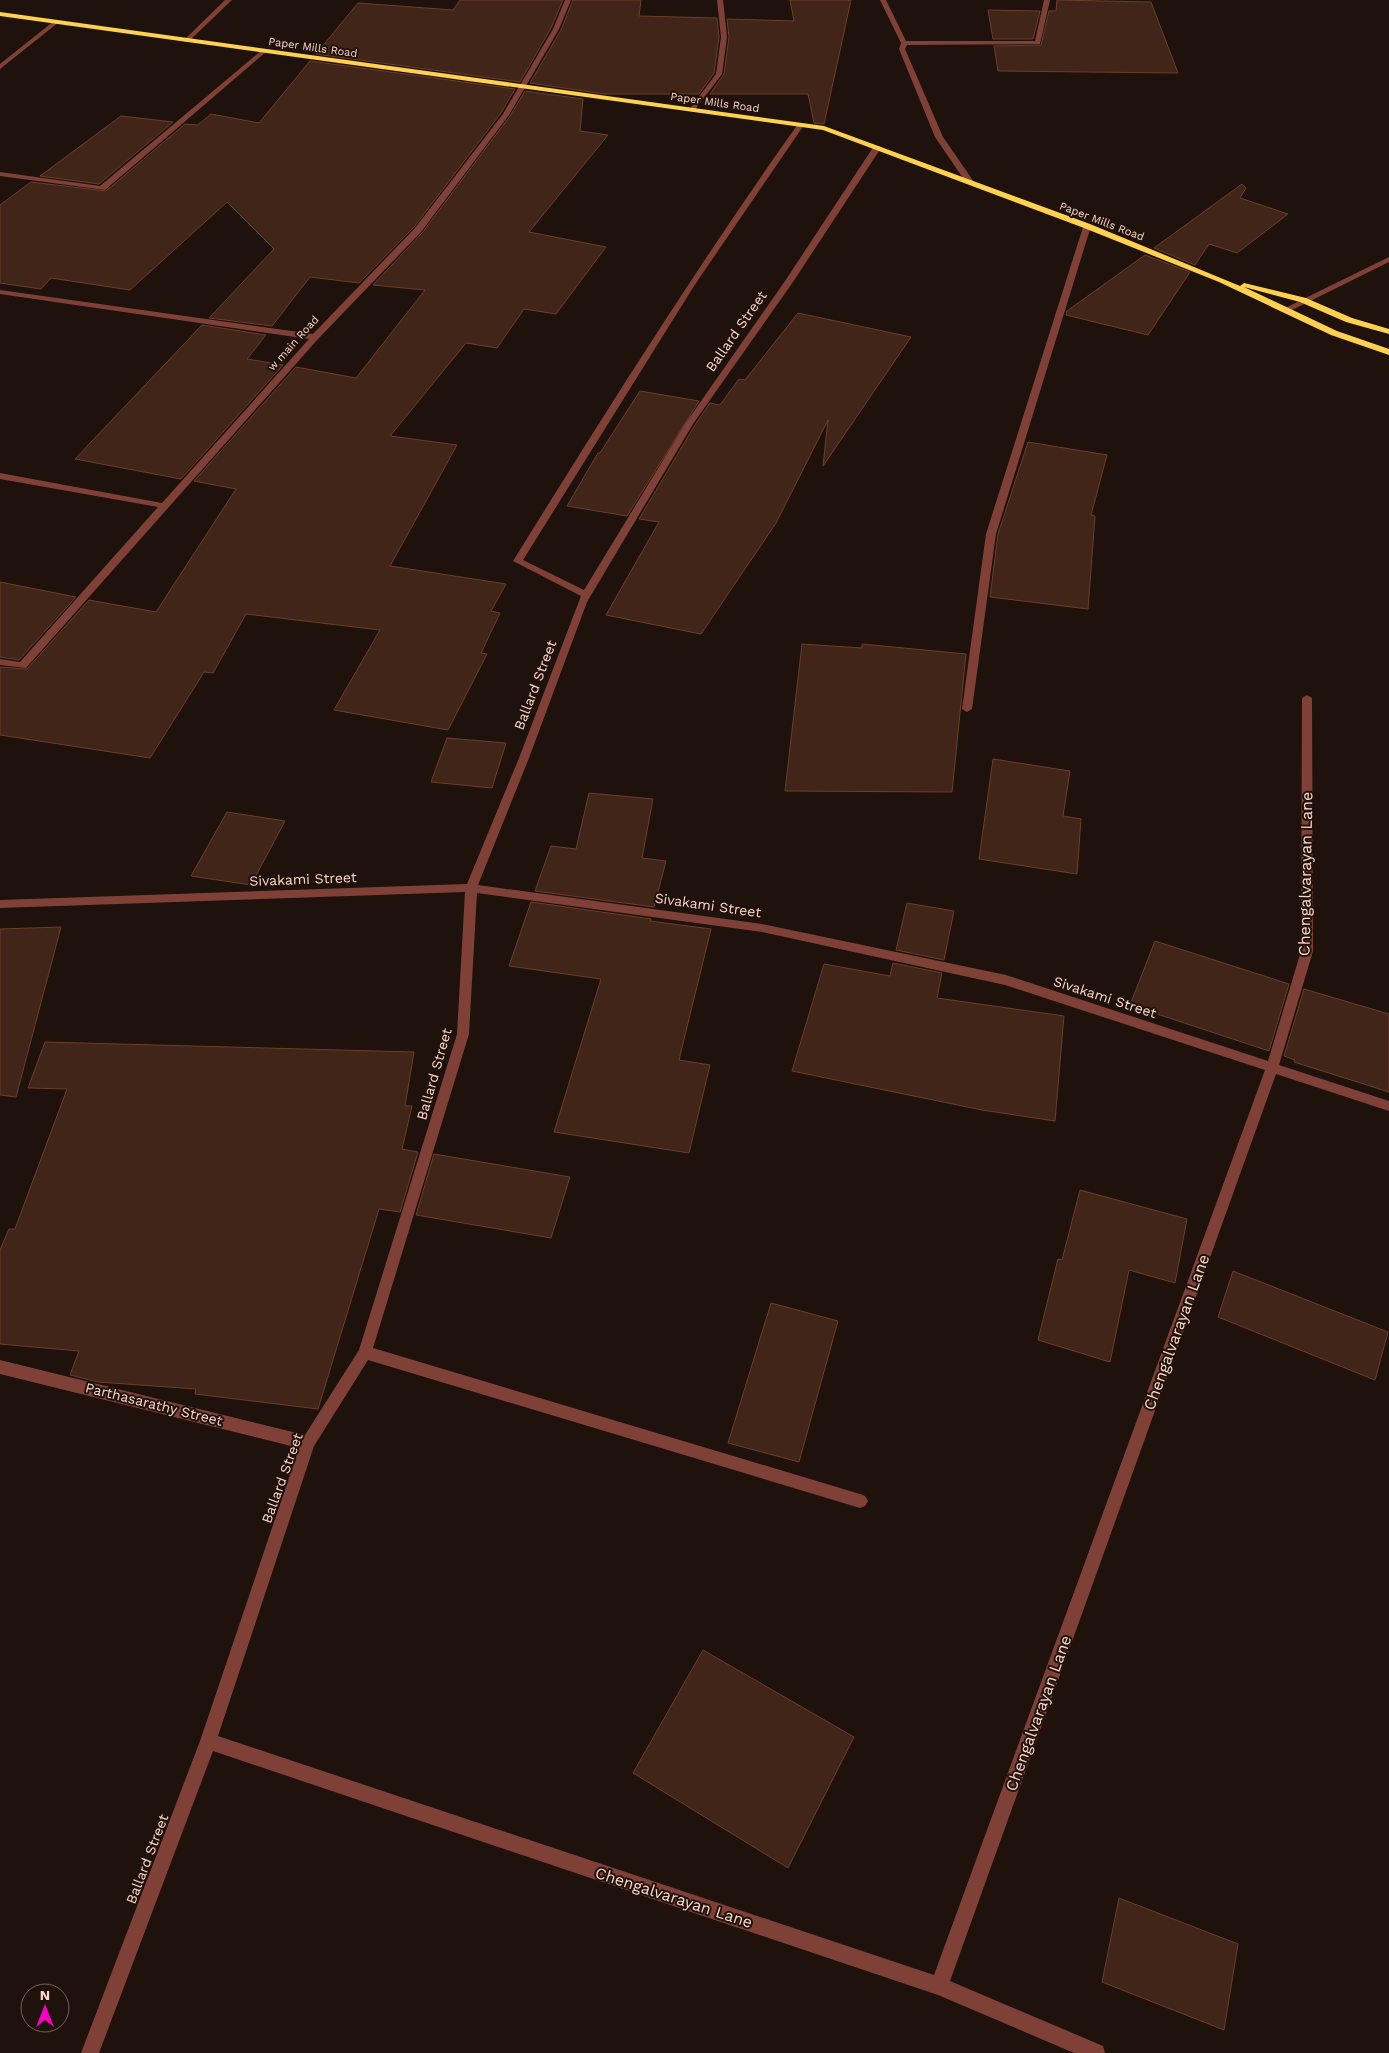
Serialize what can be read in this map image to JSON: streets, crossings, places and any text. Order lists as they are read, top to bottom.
{
  "streets": {
    "main road": ["Paper Mills Road"],
    "street": [
      "Ballard Street",
      "w main Road",
      "Chengalvarayan Lane",
      "Sivakami Street",
      "Parthasarathy Street"
    ]
  },
  "crossings": [
    ["Paper Mills Road", "Ballard Street"],
    ["Paper Mills Road", "w main Road"],
    ["Ballard Street", "Chengalvarayan Lane"],
    ["Ballard Street", "Sivakami Street"],
    ["Ballard Street", "Parthasarathy Street"],
    ["Chengalvarayan Lane", "Sivakami Street"]
  ],
  "north": "top"
}
